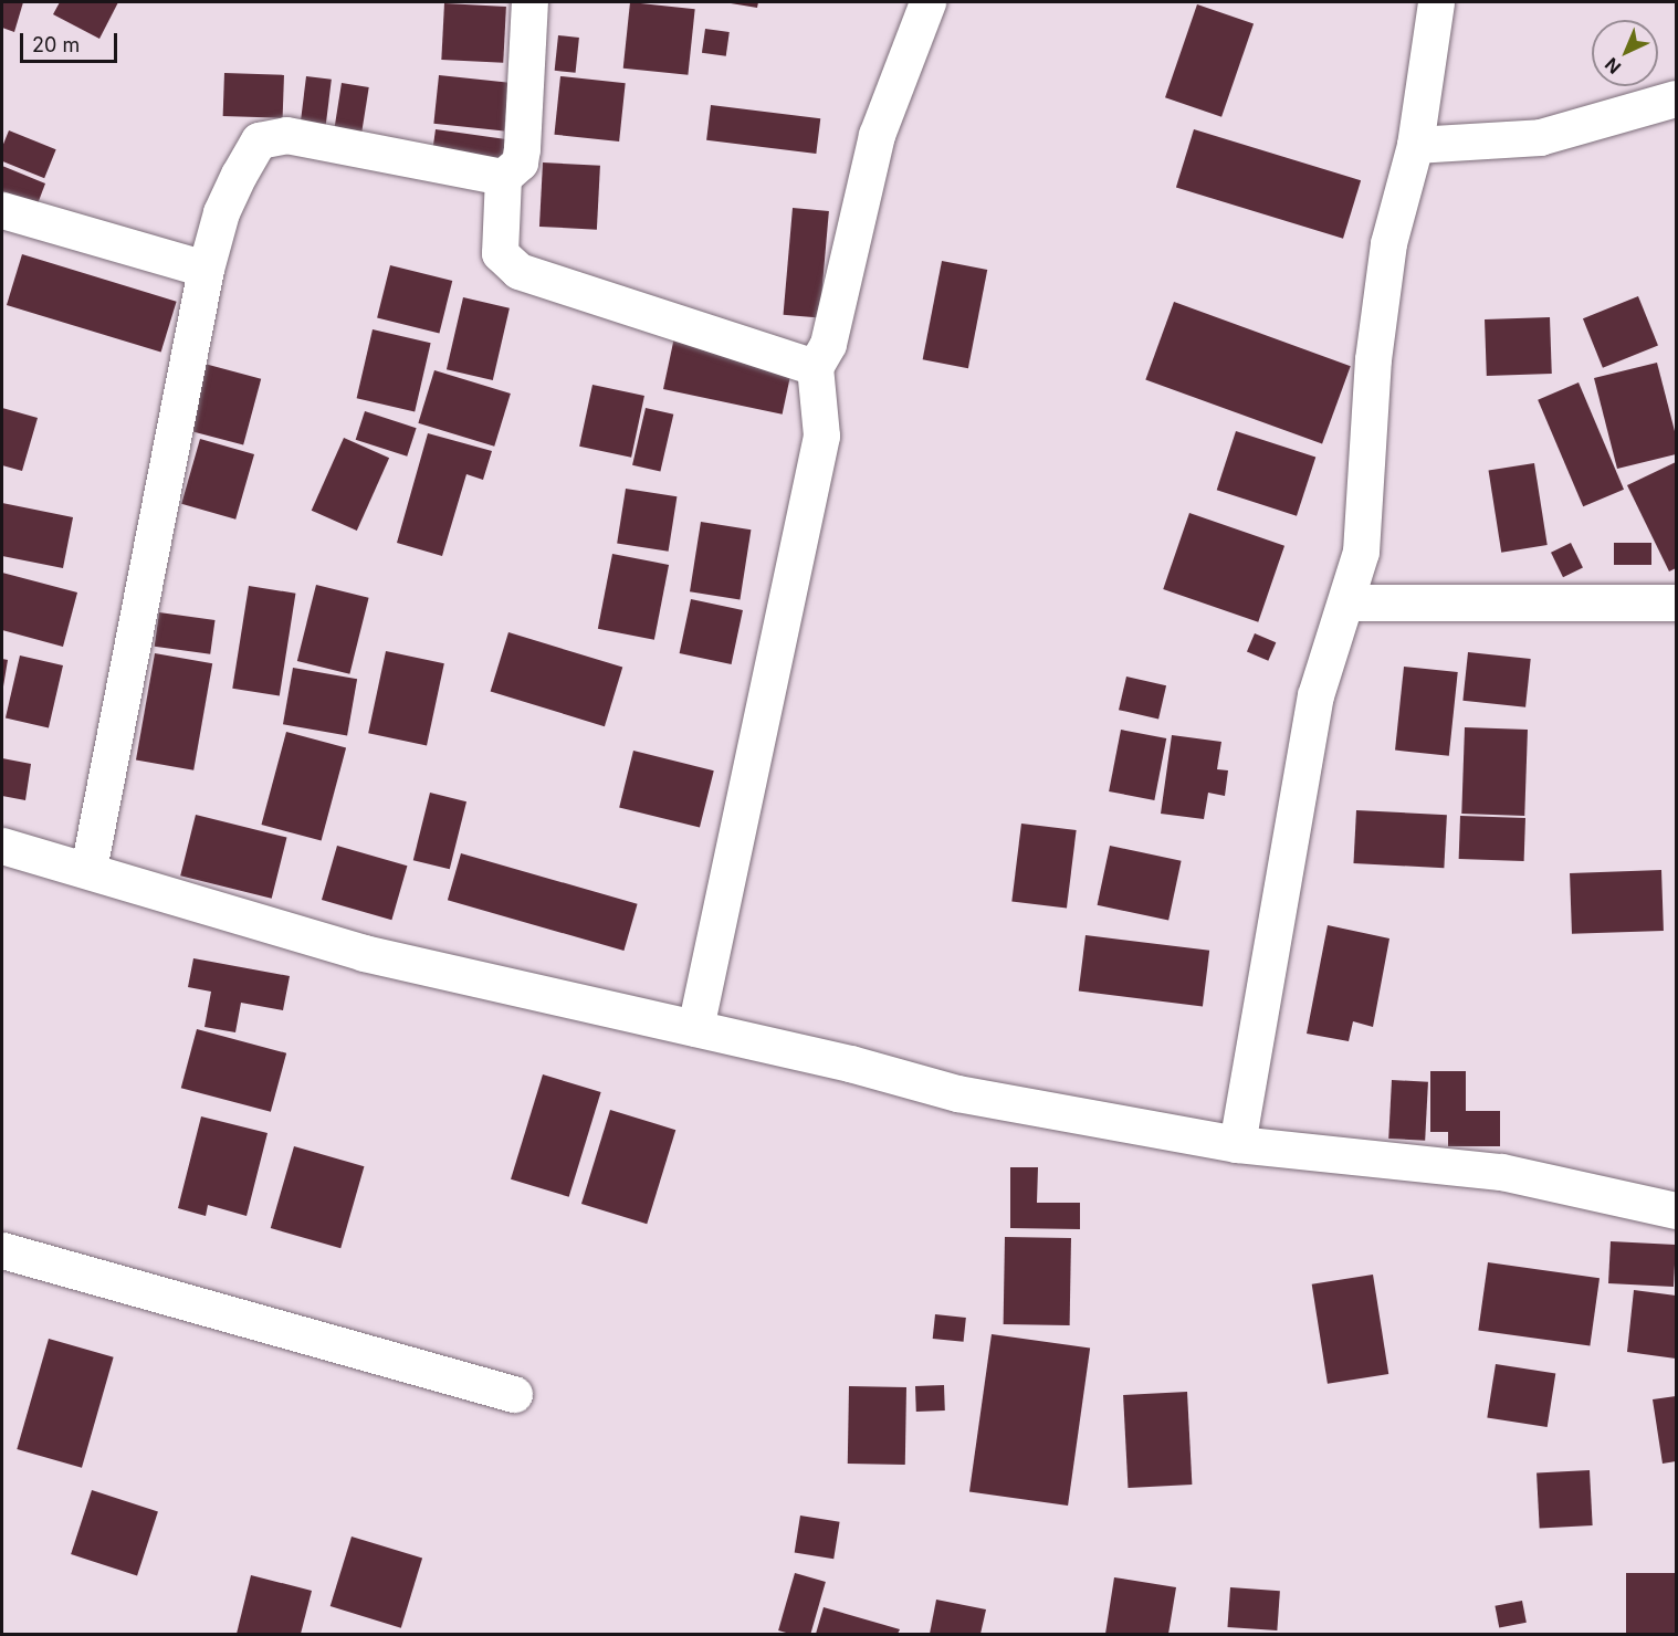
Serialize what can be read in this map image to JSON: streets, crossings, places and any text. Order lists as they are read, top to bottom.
{
  "scale_bar": "20 m",
  "north": "bottom left"
}
